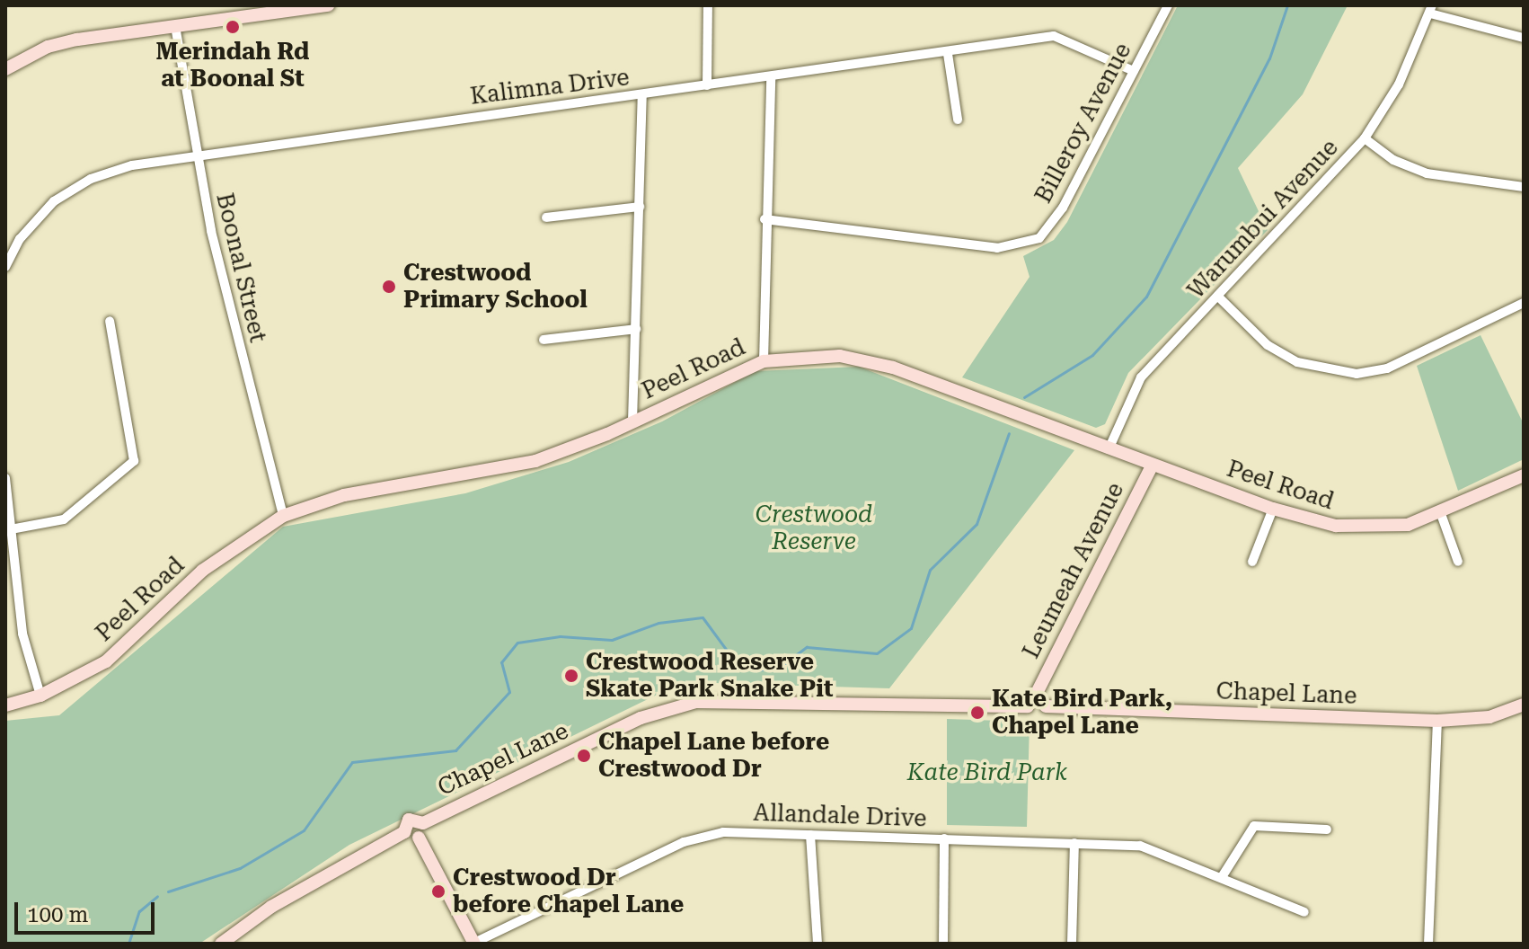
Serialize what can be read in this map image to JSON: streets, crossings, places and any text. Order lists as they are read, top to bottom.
{
  "streets": {
    "street": [
      "Kalimna Drive",
      "Billeroy Avenue",
      "Warumbui Avenue",
      "Boonal Street",
      "Peel Road",
      "Leumeah Avenue",
      "Chapel Lane",
      "Allandale Drive"
    ]
  },
  "crossings": [
    ["Kalimna Drive", "Billeroy Avenue"],
    ["Kalimna Drive", "Boonal Street"],
    ["Warumbui Avenue", "Peel Road"],
    ["Boonal Street", "Peel Road"],
    ["Peel Road", "Leumeah Avenue"],
    ["Leumeah Avenue", "Chapel Lane"]
  ],
  "parks": ["Crestwood Reserve", "Kate Bird Park"],
  "places": [
    "Merindah Rd at Boonal St",
    "Crestwood Primary School",
    "Crestwood Reserve Skate Park Snake Pit",
    "Kate Bird Park, Chapel Lane",
    "Chapel Lane before Crestwood Dr",
    "Crestwood Dr before Chapel Lane"
  ],
  "scale_bar": "100 m"
}
